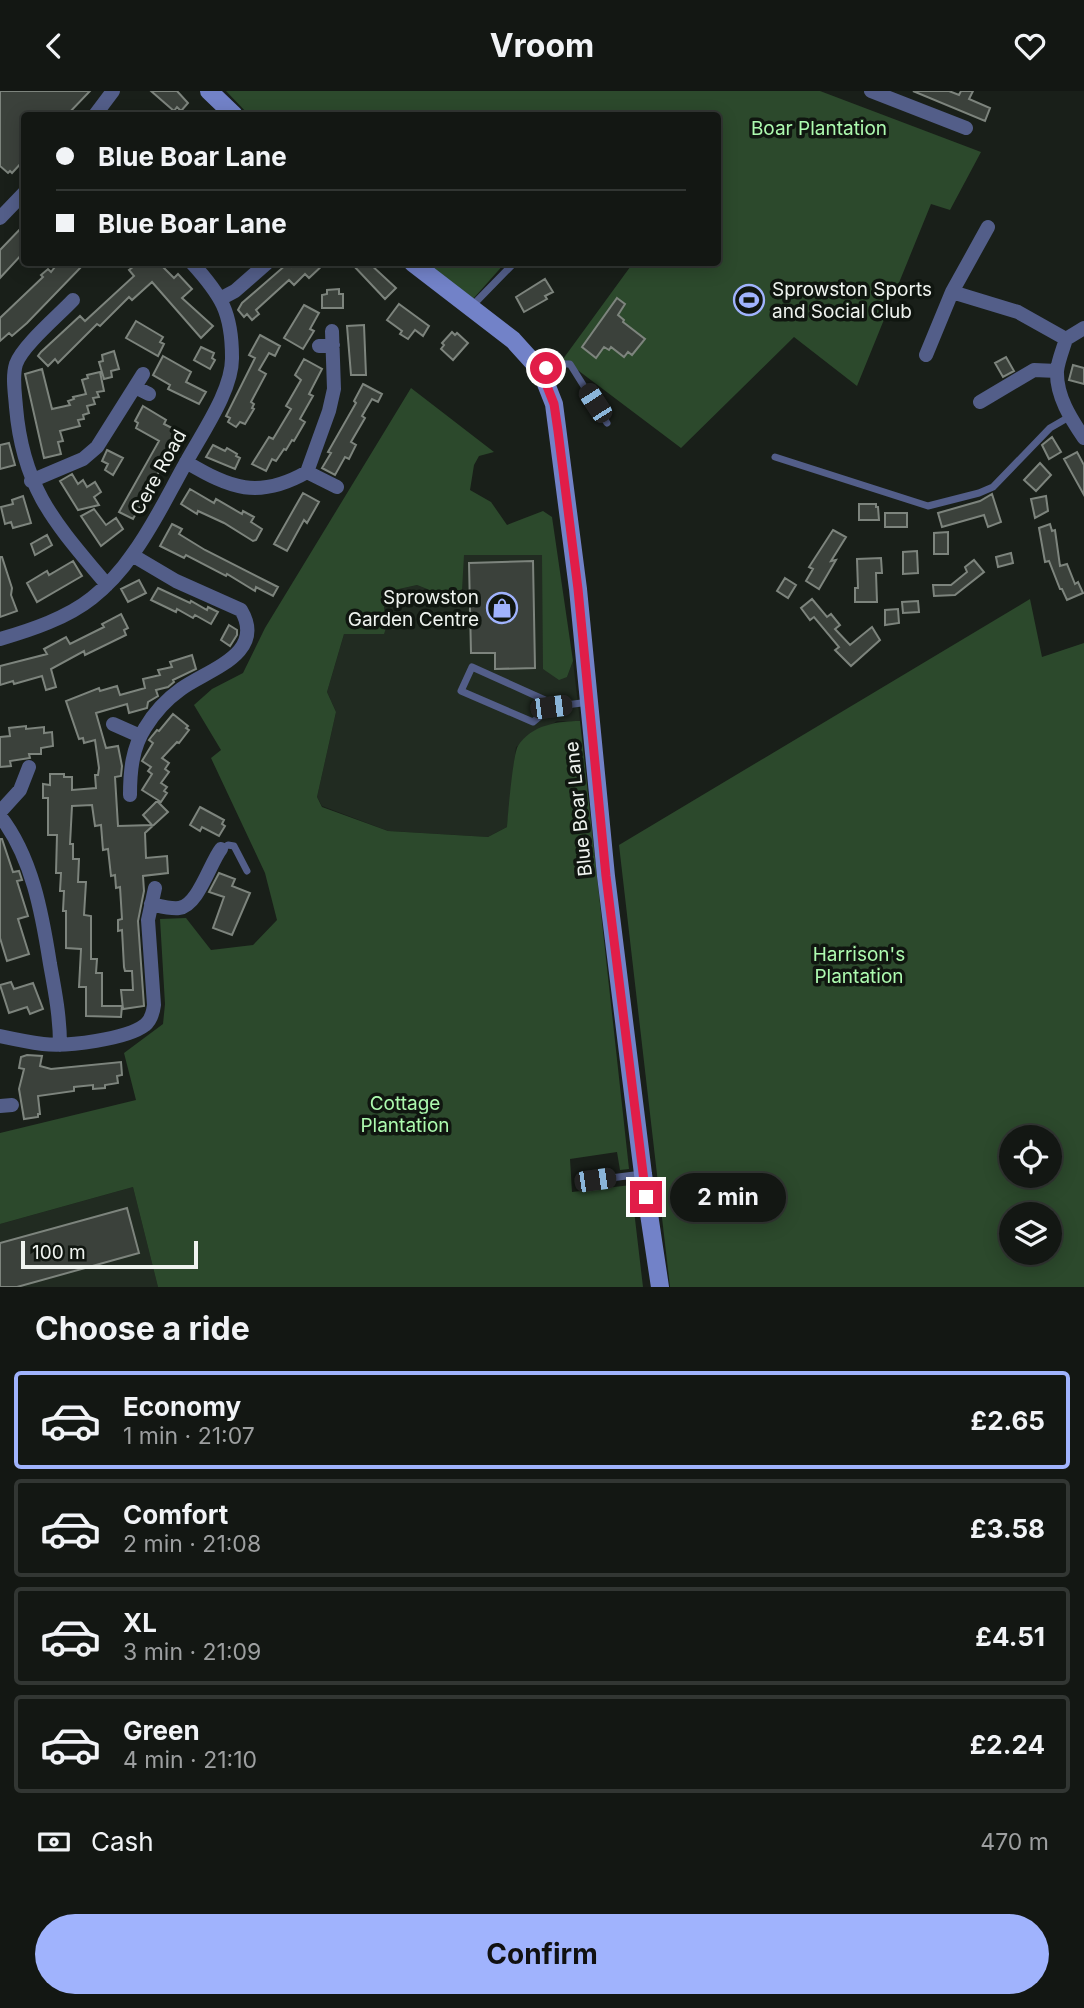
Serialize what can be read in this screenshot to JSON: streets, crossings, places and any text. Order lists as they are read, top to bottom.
{
  "streets": {
    "street": ["Cere Road", "Blue Boar Lane"]
  },
  "parks": ["Boar Plantation", "Harrison's Plantation", "Cottage Plantation"],
  "places": {
    "sports": ["Sprowston Sports and Social Club"],
    "shop": ["Sprowston Garden Centre"]
  },
  "scale_bar": "100 m",
  "page": {
    "header": "Vroom",
    "banner": ["Blue Boar Lane", "Blue Boar Lane"],
    "bubble": "2 min",
    "scale": "100 m",
    "heading": "Choose a ride",
    "list": [
      {
        "name": "Economy",
        "note": "1 min · 21:07",
        "value": "£2.65"
      },
      {
        "name": "Comfort",
        "note": "2 min · 21:08",
        "value": "£3.58"
      },
      {
        "name": "XL",
        "note": "3 min · 21:09",
        "value": "£4.51"
      },
      {
        "name": "Green",
        "note": "4 min · 21:10",
        "value": "£2.24"
      }
    ],
    "pay": ["Cash", "470 m"],
    "buttons": "Confirm"
  }
}
